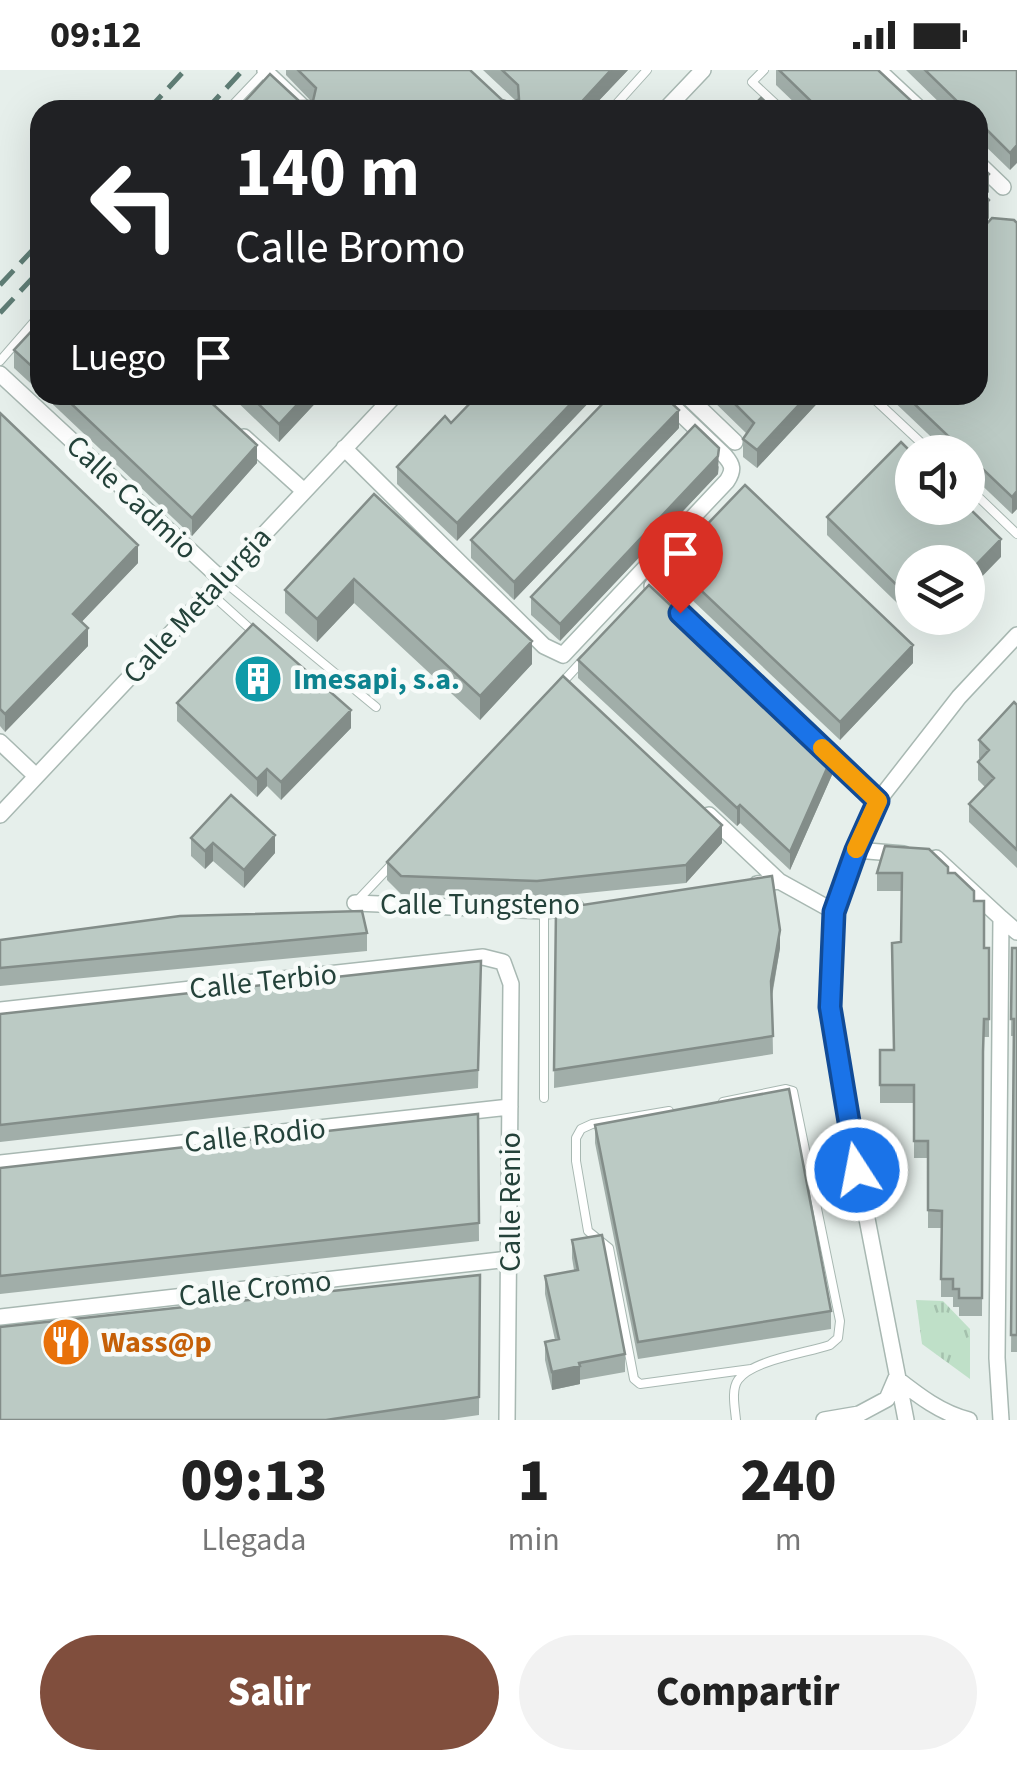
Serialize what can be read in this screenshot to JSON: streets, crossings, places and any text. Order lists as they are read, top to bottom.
{
  "streets": {
    "street": [
      "Calle Cadmio",
      "Calle Metalurgia",
      "Calle Tungsteno",
      "Calle Terbio",
      "Calle Rodio",
      "Calle Renio",
      "Calle Cromo"
    ]
  },
  "crossings": [
    ["Calle Cadmio", "Calle Metalurgia"],
    ["Calle Terbio", "Calle Renio"],
    ["Calle Rodio", "Calle Renio"],
    ["Calle Renio", "Calle Cromo"]
  ],
  "places": {
    "building": ["Imesapi, s.a."],
    "restaurant": ["Wass@p"]
  },
  "page": {
    "status": "09:12",
    "turn": ["140 m", "Calle Bromo"],
    "then": "Luego",
    "eta": [
      "09:13",
      "Llegada",
      "1",
      "min",
      "240",
      "m"
    ],
    "buttons": ["Salir", "Compartir"]
  }
}
